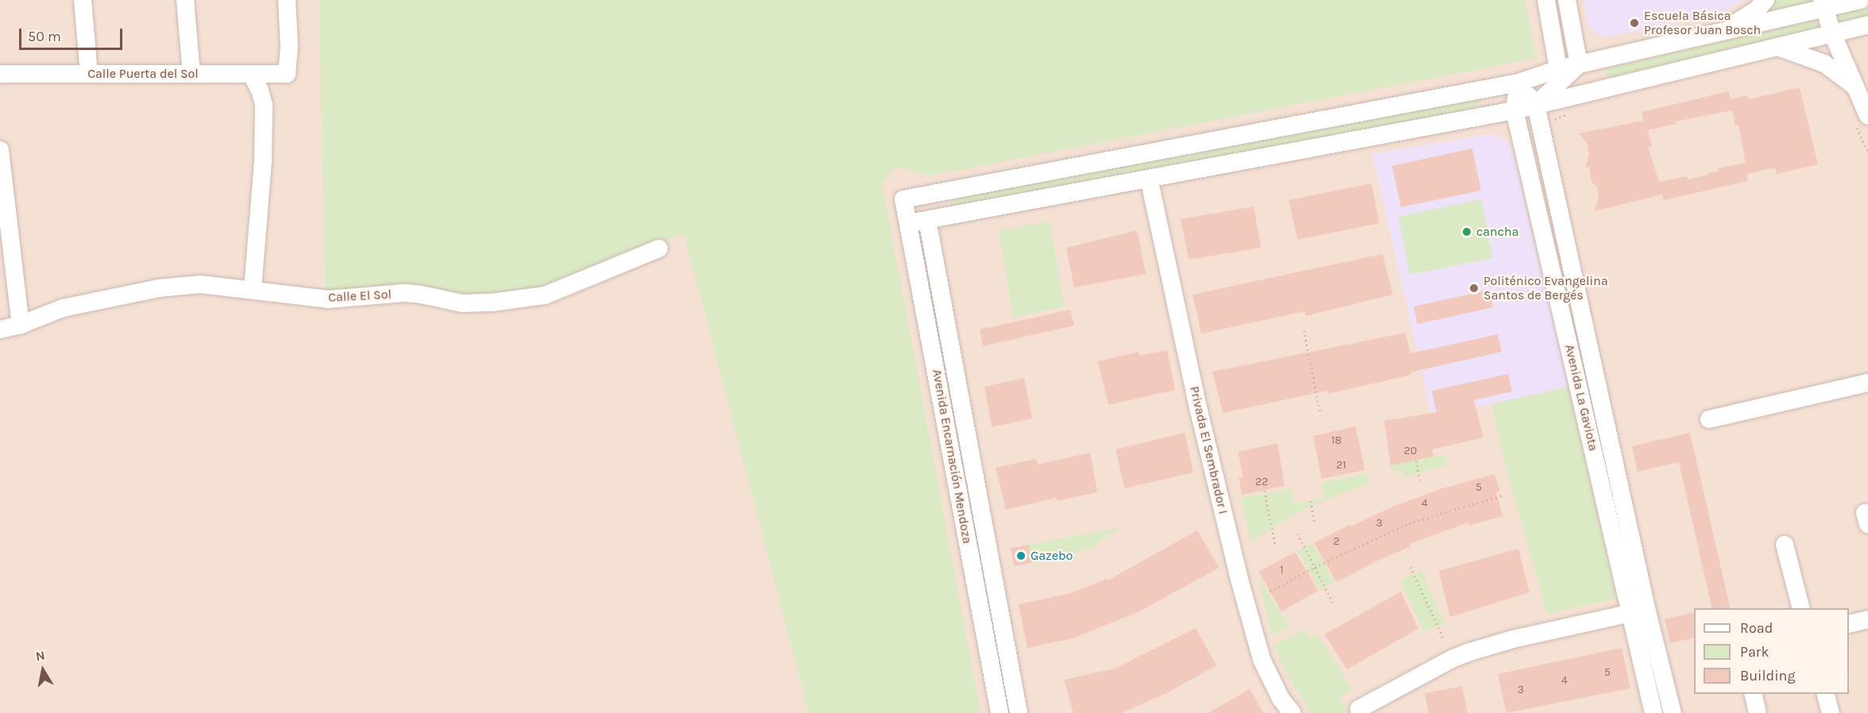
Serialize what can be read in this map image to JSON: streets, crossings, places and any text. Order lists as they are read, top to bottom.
{
  "streets": {
    "street": [
      "Calle Puerta del Sol",
      "Calle El Sol",
      "Avenida La Gaviota",
      "Privada El Sembrador I",
      "Avenida Encarnación Mendoza"
    ]
  },
  "crossings": [
    ["Avenida La Gaviota", "Avenida Encarnación Mendoza"]
  ],
  "places": [
    "Escuela Básica Profesor Juan Bosch",
    "cancha",
    "Politénico Evangelina Santos de Bergés",
    "Gazebo"
  ],
  "house_numbers": [
    "18",
    "20",
    "21",
    "22",
    "5",
    "4",
    "3",
    "2",
    "1",
    "5",
    "4",
    "3"
  ],
  "legend": ["Road", "Park", "Building"],
  "scale_bar": "50 m",
  "north": "top"
}
